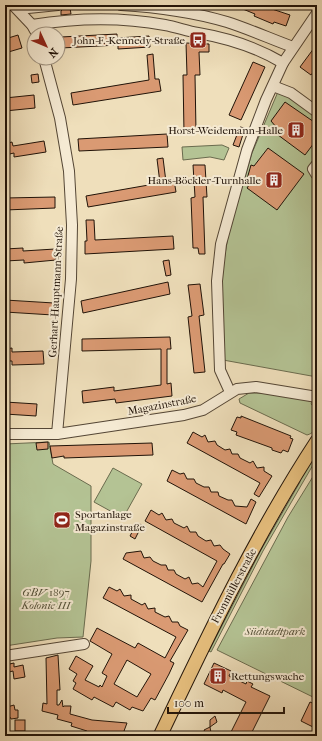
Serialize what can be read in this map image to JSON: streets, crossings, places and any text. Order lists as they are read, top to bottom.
{
  "streets": {
    "main road": ["Fronmüllerstraße"],
    "street": ["Gerhart-Hauptmann-Straße", "Magazinstraße"]
  },
  "crossings": [
    ["Gerhart-Hauptmann-Straße", "Magazinstraße"]
  ],
  "parks": ["GBV 1897 Kolonie III", "Südstadtpark"],
  "places": {
    "bus stop": ["John-F.-Kennedy-Straße"],
    "building": ["Horst-Weidemann-Halle", "Hans-Böckler-Turnhalle", "Rettungswache"],
    "sports": ["Sportanlage Magazinstraße"]
  },
  "scale_bar": "100 m",
  "north": "bottom right"
}
